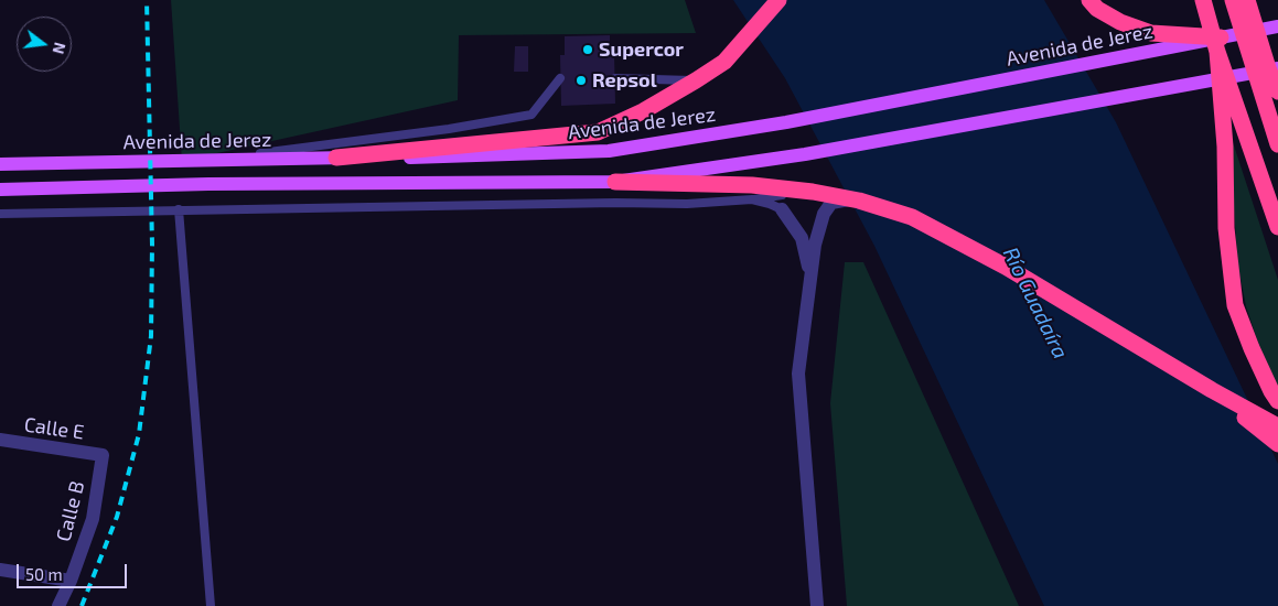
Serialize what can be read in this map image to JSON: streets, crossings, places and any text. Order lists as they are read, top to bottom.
{
  "streets": {
    "main road": ["Avenida de Jerez"],
    "street": ["Calle E", "Calle B"]
  },
  "crossings": [
    ["Calle E", "Calle B"]
  ],
  "water": ["Río Guadaíra"],
  "places": ["Supercor", "Repsol"],
  "scale_bar": "50 m",
  "north": "right"
}
